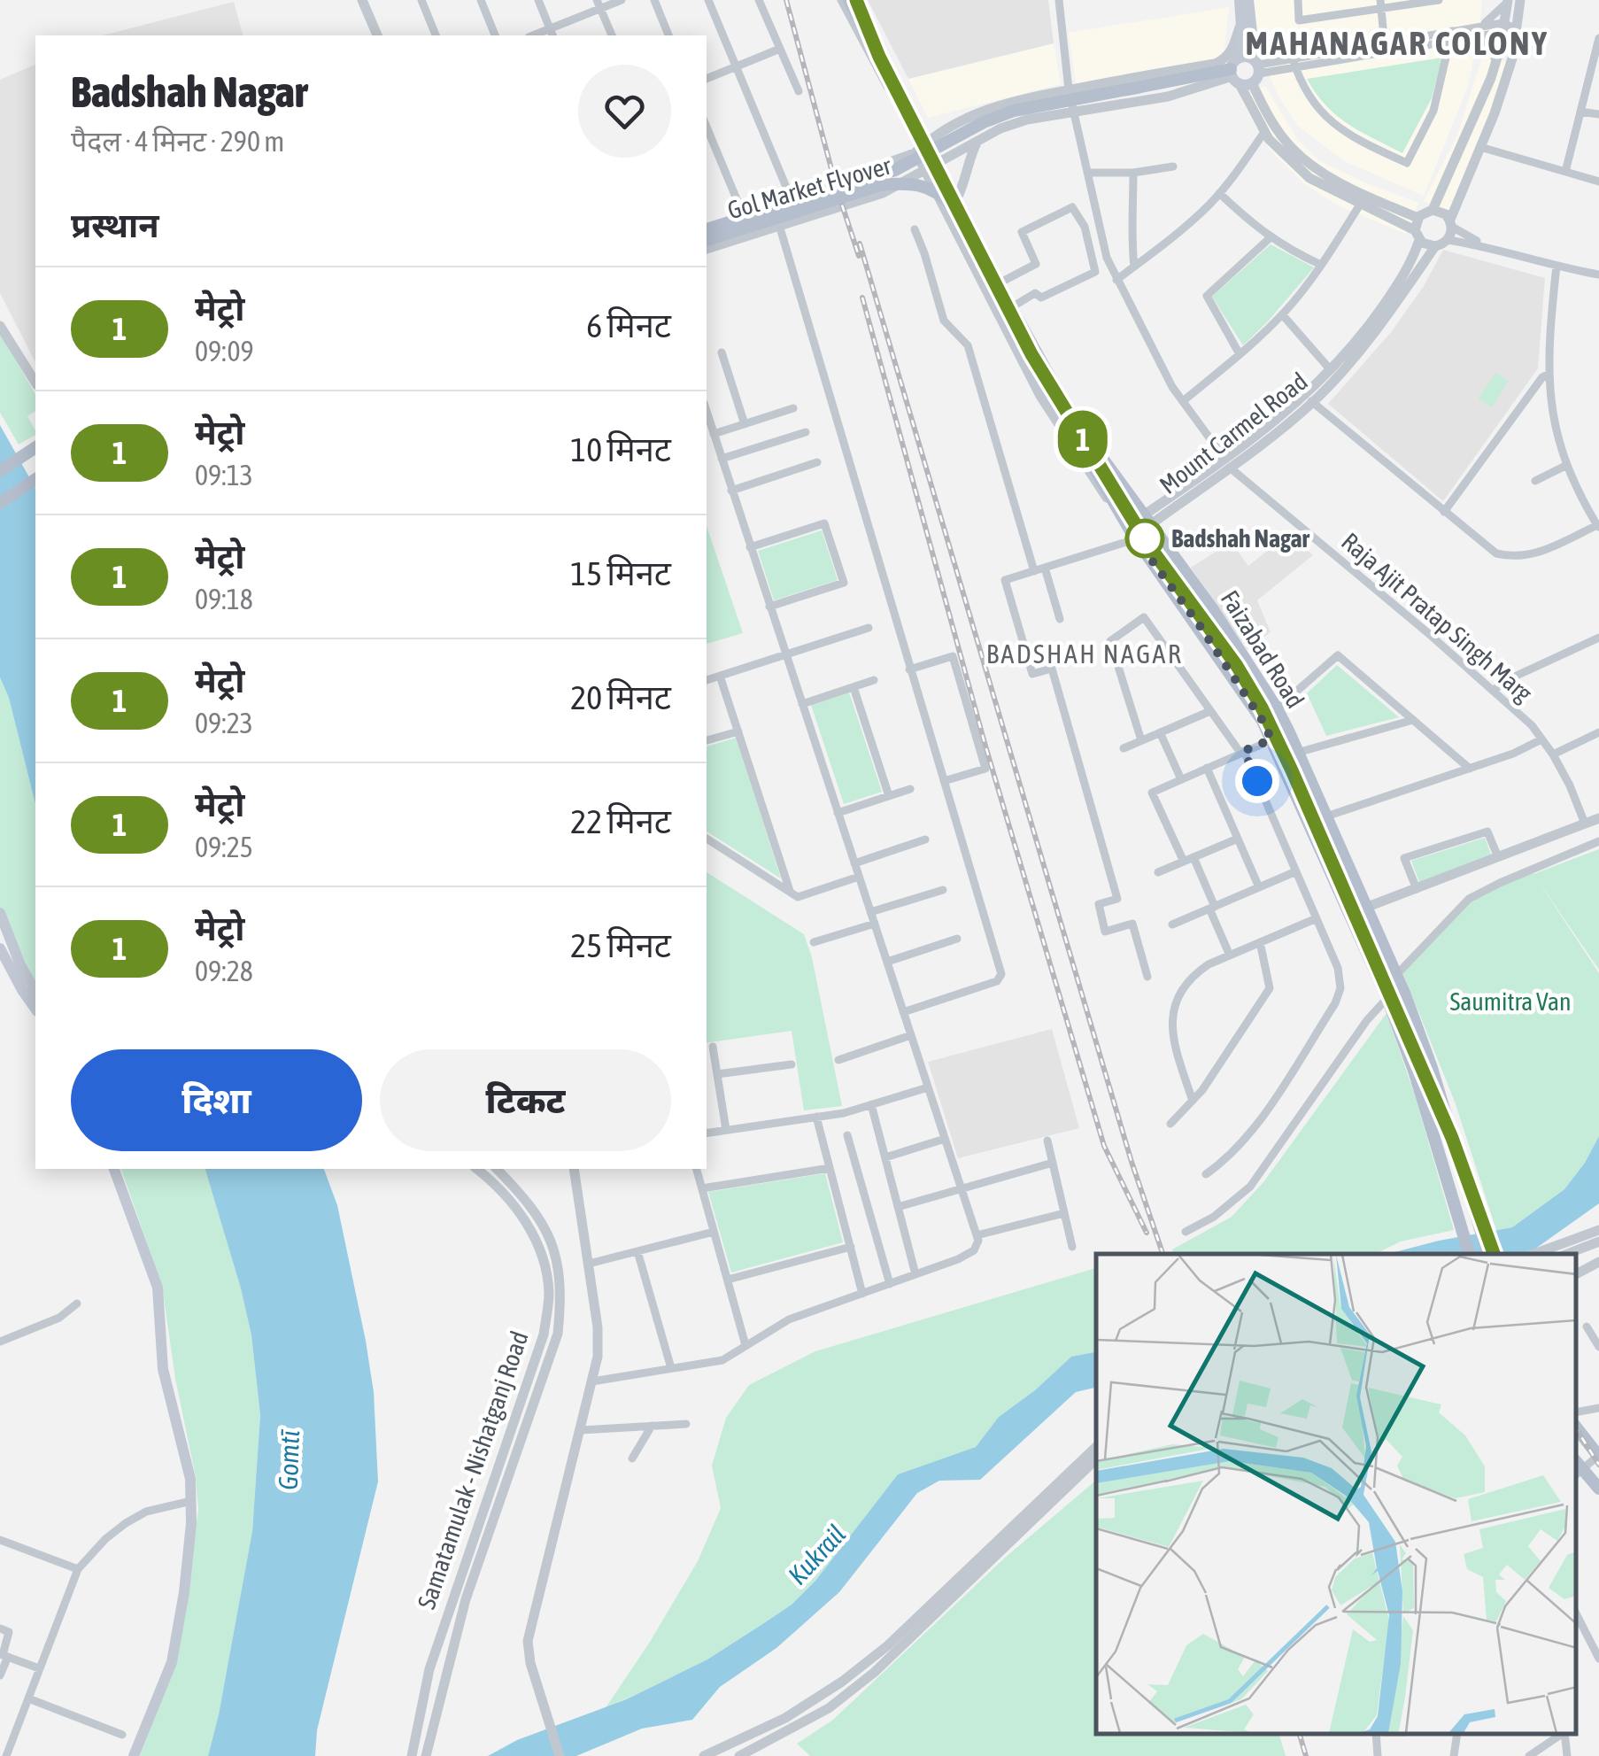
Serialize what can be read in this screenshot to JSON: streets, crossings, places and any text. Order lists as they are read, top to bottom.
{
  "streets": {
    "main road": ["Gol Market Flyover", "Faizabad Road"],
    "street": ["Mount Carmel Road", "Raja Ajit Pratap Singh Marg", "Samatamulak - Nishatganj Road"]
  },
  "crossings": [
    ["Gol Market Flyover", "Faizabad Road"],
    ["Mount Carmel Road", "Raja Ajit Pratap Singh Marg"],
    ["Mount Carmel Road", "Faizabad Road"]
  ],
  "districts": ["MAHANAGAR COLONY", "BADSHAH NAGAR"],
  "water": ["Gomtī", "Kukrail"],
  "parks": ["Saumitra Van"],
  "places": ["Badshah Nagar"],
  "lines": ["metro line 1"],
  "page": {
    "on_map": "1",
    "heading": [
      ["Badshah Nagar", "पैदल · 4 मिनट · 290 m"],
      "प्रस्थान"
    ],
    "list": [
      {
        "mark": "1",
        "name": "मेट्रो",
        "note": "09:09",
        "value": "6 मिनट"
      },
      {
        "mark": "1",
        "name": "मेट्रो",
        "note": "09:13",
        "value": "10 मिनट"
      },
      {
        "mark": "1",
        "name": "मेट्रो",
        "note": "09:18",
        "value": "15 मिनट"
      },
      {
        "mark": "1",
        "name": "मेट्रो",
        "note": "09:23",
        "value": "20 मिनट"
      },
      {
        "mark": "1",
        "name": "मेट्रो",
        "note": "09:25",
        "value": "22 मिनट"
      },
      {
        "mark": "1",
        "name": "मेट्रो",
        "note": "09:28",
        "value": "25 मिनट"
      }
    ],
    "buttons": ["दिशा", "टिकट"]
  }
}
